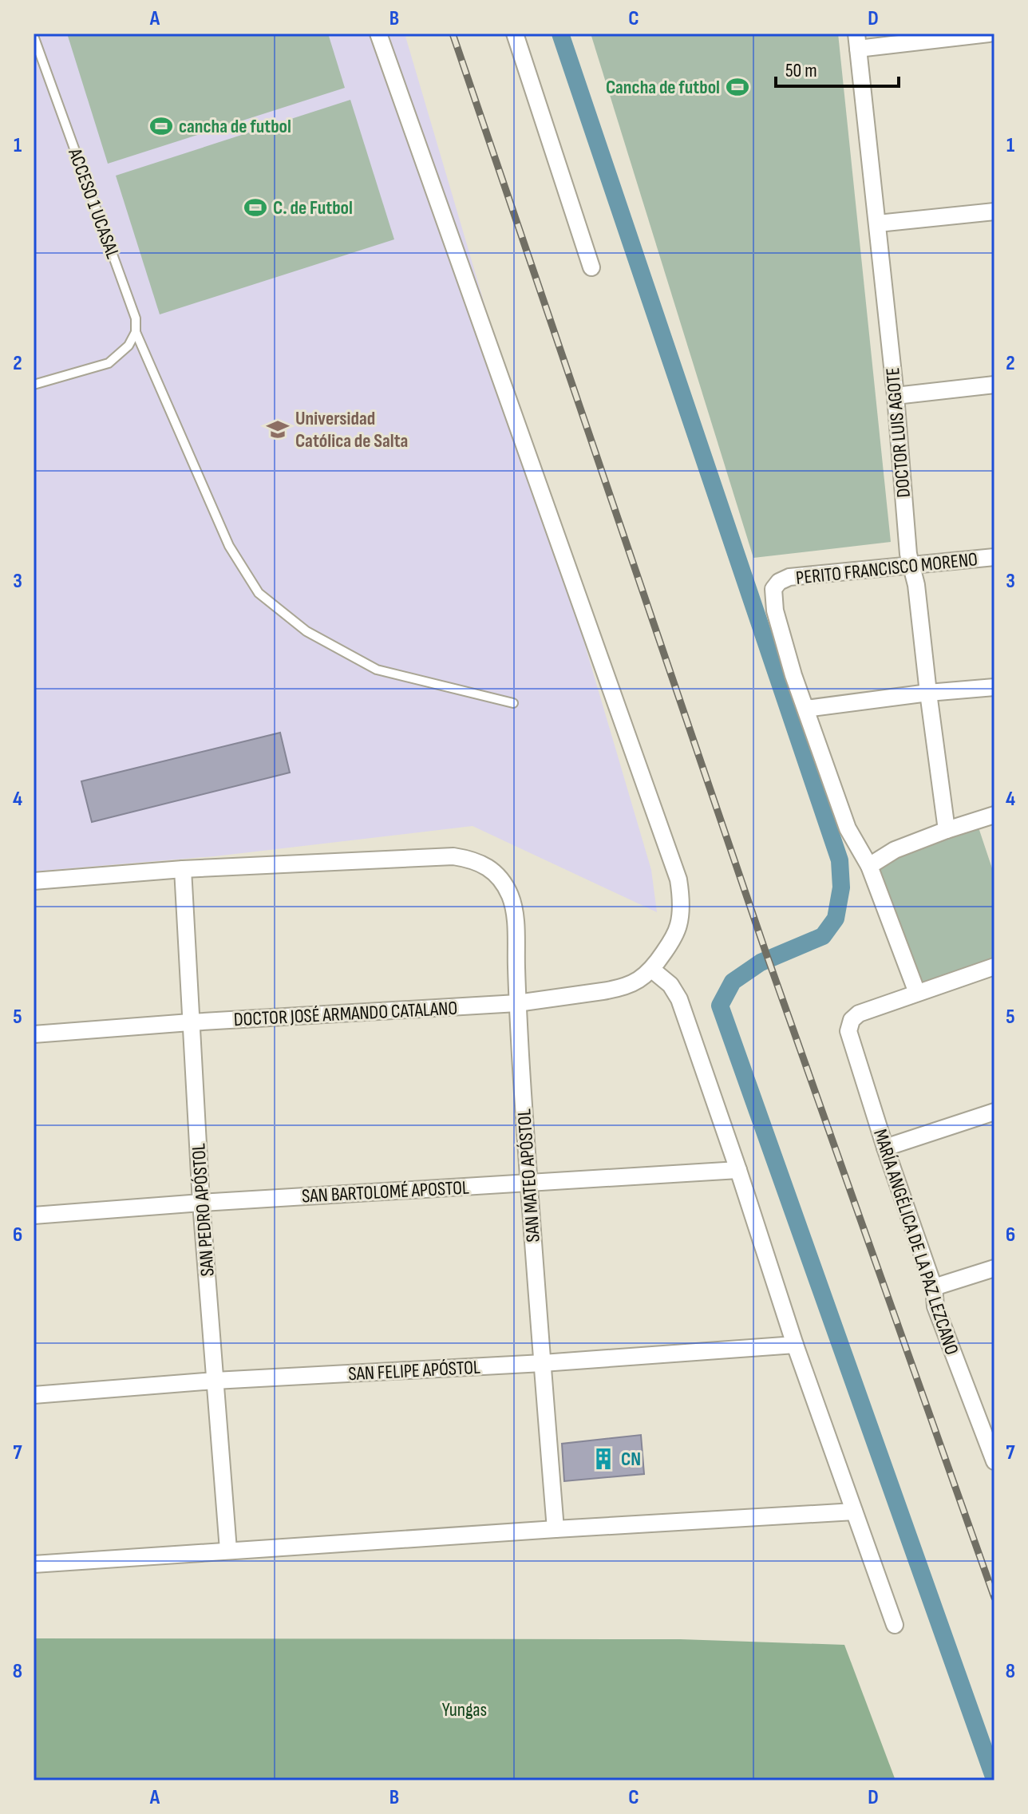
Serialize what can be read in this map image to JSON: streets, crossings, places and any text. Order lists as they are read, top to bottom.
{
  "streets": {
    "street": [
      "DOCTOR LUIS AGOTE",
      "PERITO FRANCISCO MORENO",
      "DOCTOR JOSÉ ARMANDO CATALANO",
      "SAN MATEO APÓSTOL",
      "SAN BARTOLOMÉ APOSTOL",
      "SAN PEDRO APÓSTOL",
      "MARÍA ANGÉLICA DE LA PAZ LEZCANO",
      "SAN FELIPE APÓSTOL"
    ],
    "lane": ["ACCESO 1 UCASAL"]
  },
  "crossings": [
    ["DOCTOR LUIS AGOTE", "PERITO FRANCISCO MORENO"],
    ["DOCTOR JOSÉ ARMANDO CATALANO", "SAN MATEO APÓSTOL"],
    ["DOCTOR JOSÉ ARMANDO CATALANO", "SAN PEDRO APÓSTOL"],
    ["SAN MATEO APÓSTOL", "SAN BARTOLOMÉ APOSTOL"],
    ["SAN MATEO APÓSTOL", "SAN PEDRO APÓSTOL"],
    ["SAN MATEO APÓSTOL", "SAN FELIPE APÓSTOL"],
    ["SAN BARTOLOMÉ APOSTOL", "SAN PEDRO APÓSTOL"],
    ["SAN PEDRO APÓSTOL", "SAN FELIPE APÓSTOL"]
  ],
  "parks": ["Yungas"],
  "places": {
    "sports": ["Cancha de futbol", "cancha de futbol", "C. de Futbol"],
    "school or university": ["Universidad Católica de Salta"],
    "building": ["CN"]
  },
  "scale_bar": "50 m",
  "grid": {
    "columns": [
      "A",
      "B",
      "C",
      "D"
    ],
    "rows": [
      "1",
      "2",
      "3",
      "4",
      "5",
      "6",
      "7",
      "8"
    ]
  }
}
